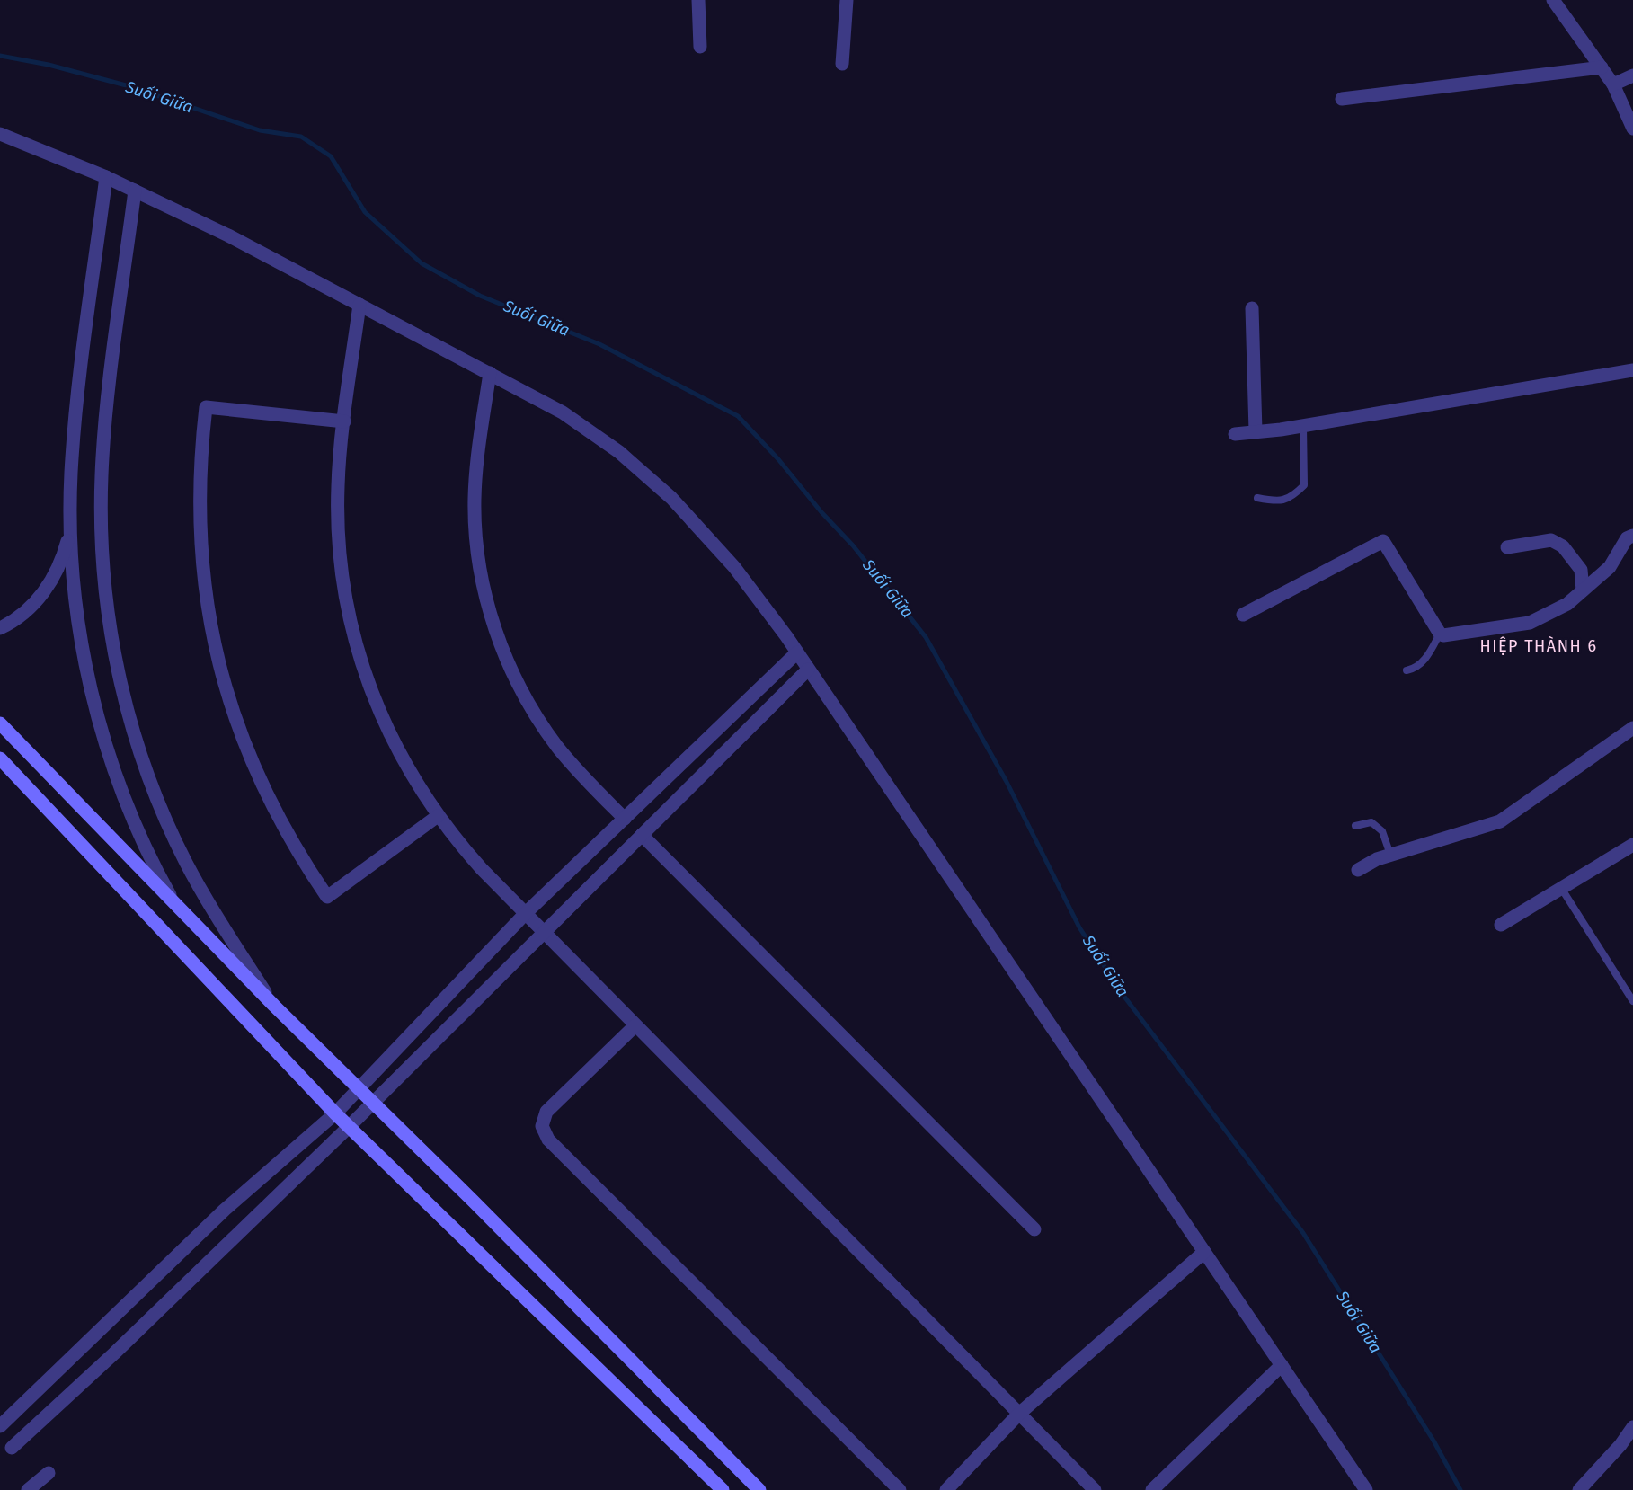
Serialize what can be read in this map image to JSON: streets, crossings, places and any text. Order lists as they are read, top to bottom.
{
  "districts": ["HIỆP THÀNH 6"],
  "water": ["Suối Giữa"]
}
